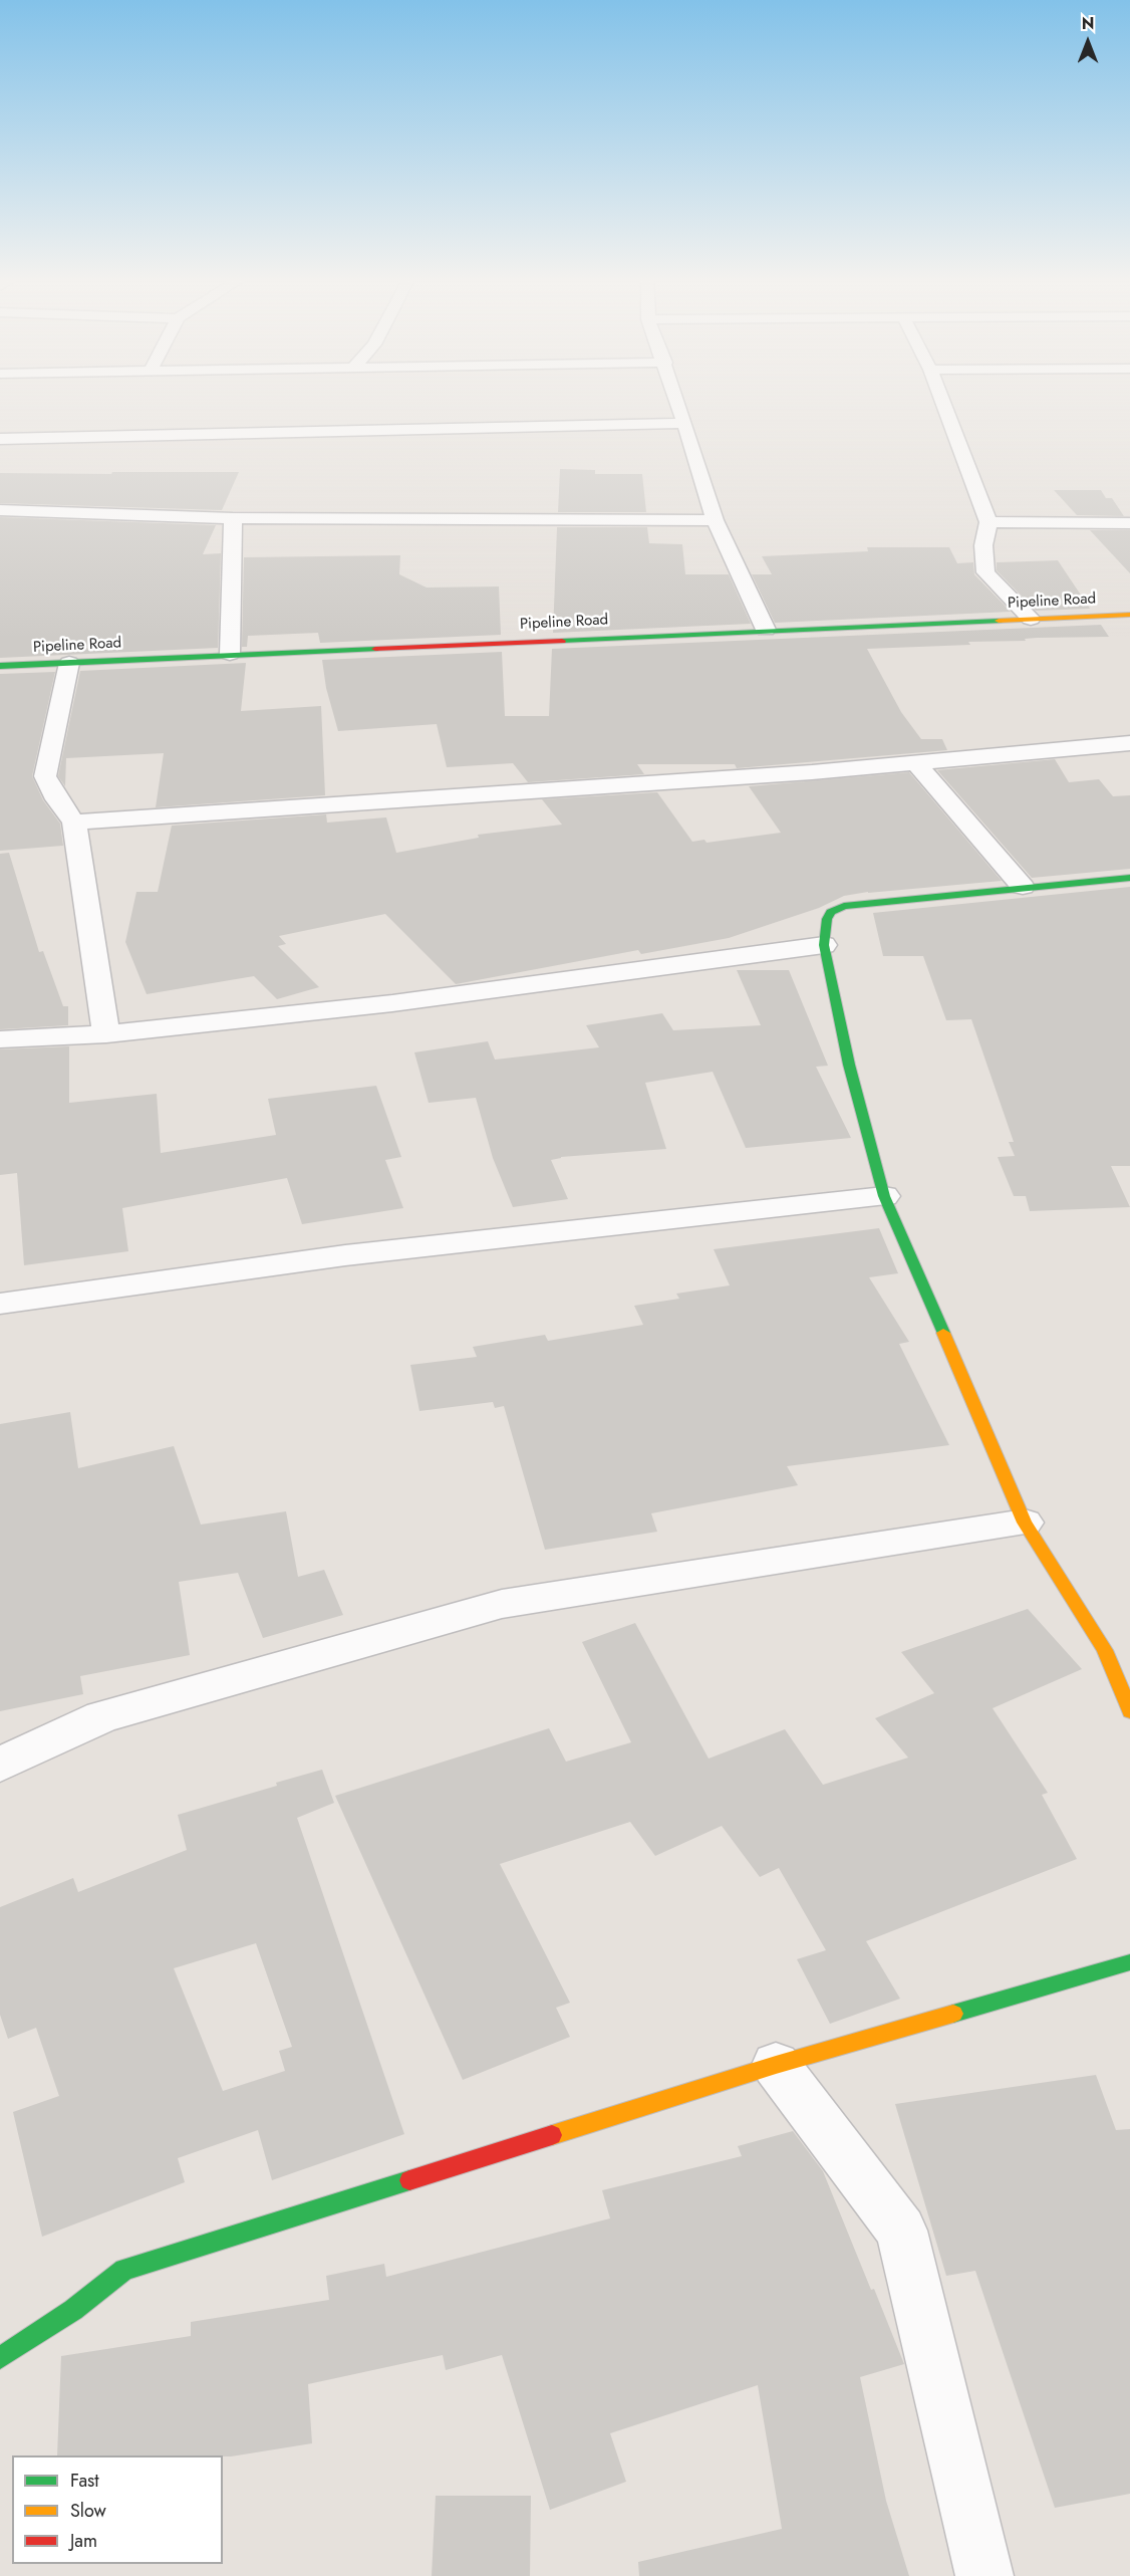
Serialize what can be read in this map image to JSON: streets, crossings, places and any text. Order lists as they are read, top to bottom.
{
  "streets": {
    "street": ["Pipeline Road"]
  },
  "legend": ["Fast", "Slow", "Jam"],
  "north": "top"
}
